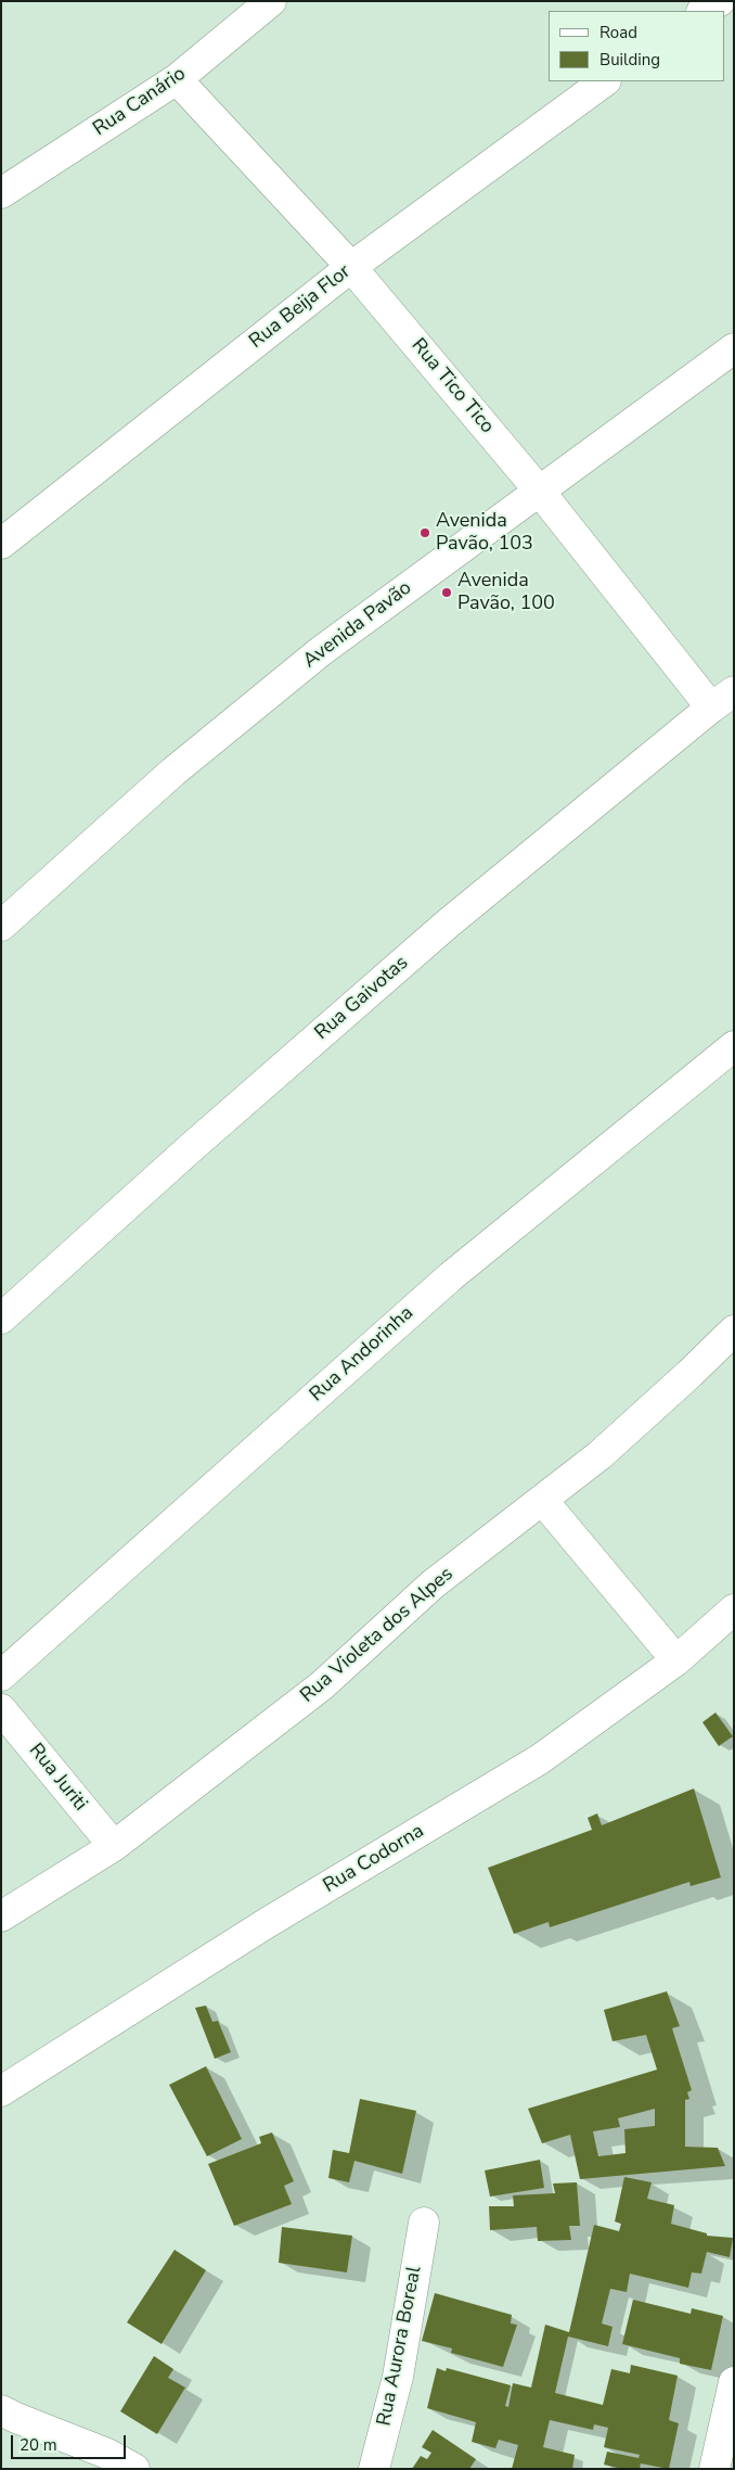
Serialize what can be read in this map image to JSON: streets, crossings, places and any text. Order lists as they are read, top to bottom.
{
  "streets": {
    "street": [
      "Rua Canário",
      "Rua Beija Flor",
      "Rua Tico Tico",
      "Avenida Pavão",
      "Rua Gaivotas",
      "Rua Andorinha",
      "Rua Violeta dos Alpes",
      "Rua Juriti",
      "Rua Codorna",
      "Rua Aurora Boreal"
    ]
  },
  "crossings": [
    ["Rua Canário", "Rua Tico Tico"],
    ["Rua Beija Flor", "Rua Tico Tico"],
    ["Rua Tico Tico", "Avenida Pavão"],
    ["Rua Tico Tico", "Rua Gaivotas"],
    ["Rua Violeta dos Alpes", "Rua Juriti"]
  ],
  "places": ["Avenida Pavão, 103", "Avenida Pavão, 100"],
  "legend": ["Road", "Building"],
  "scale_bar": "20 m"
}
